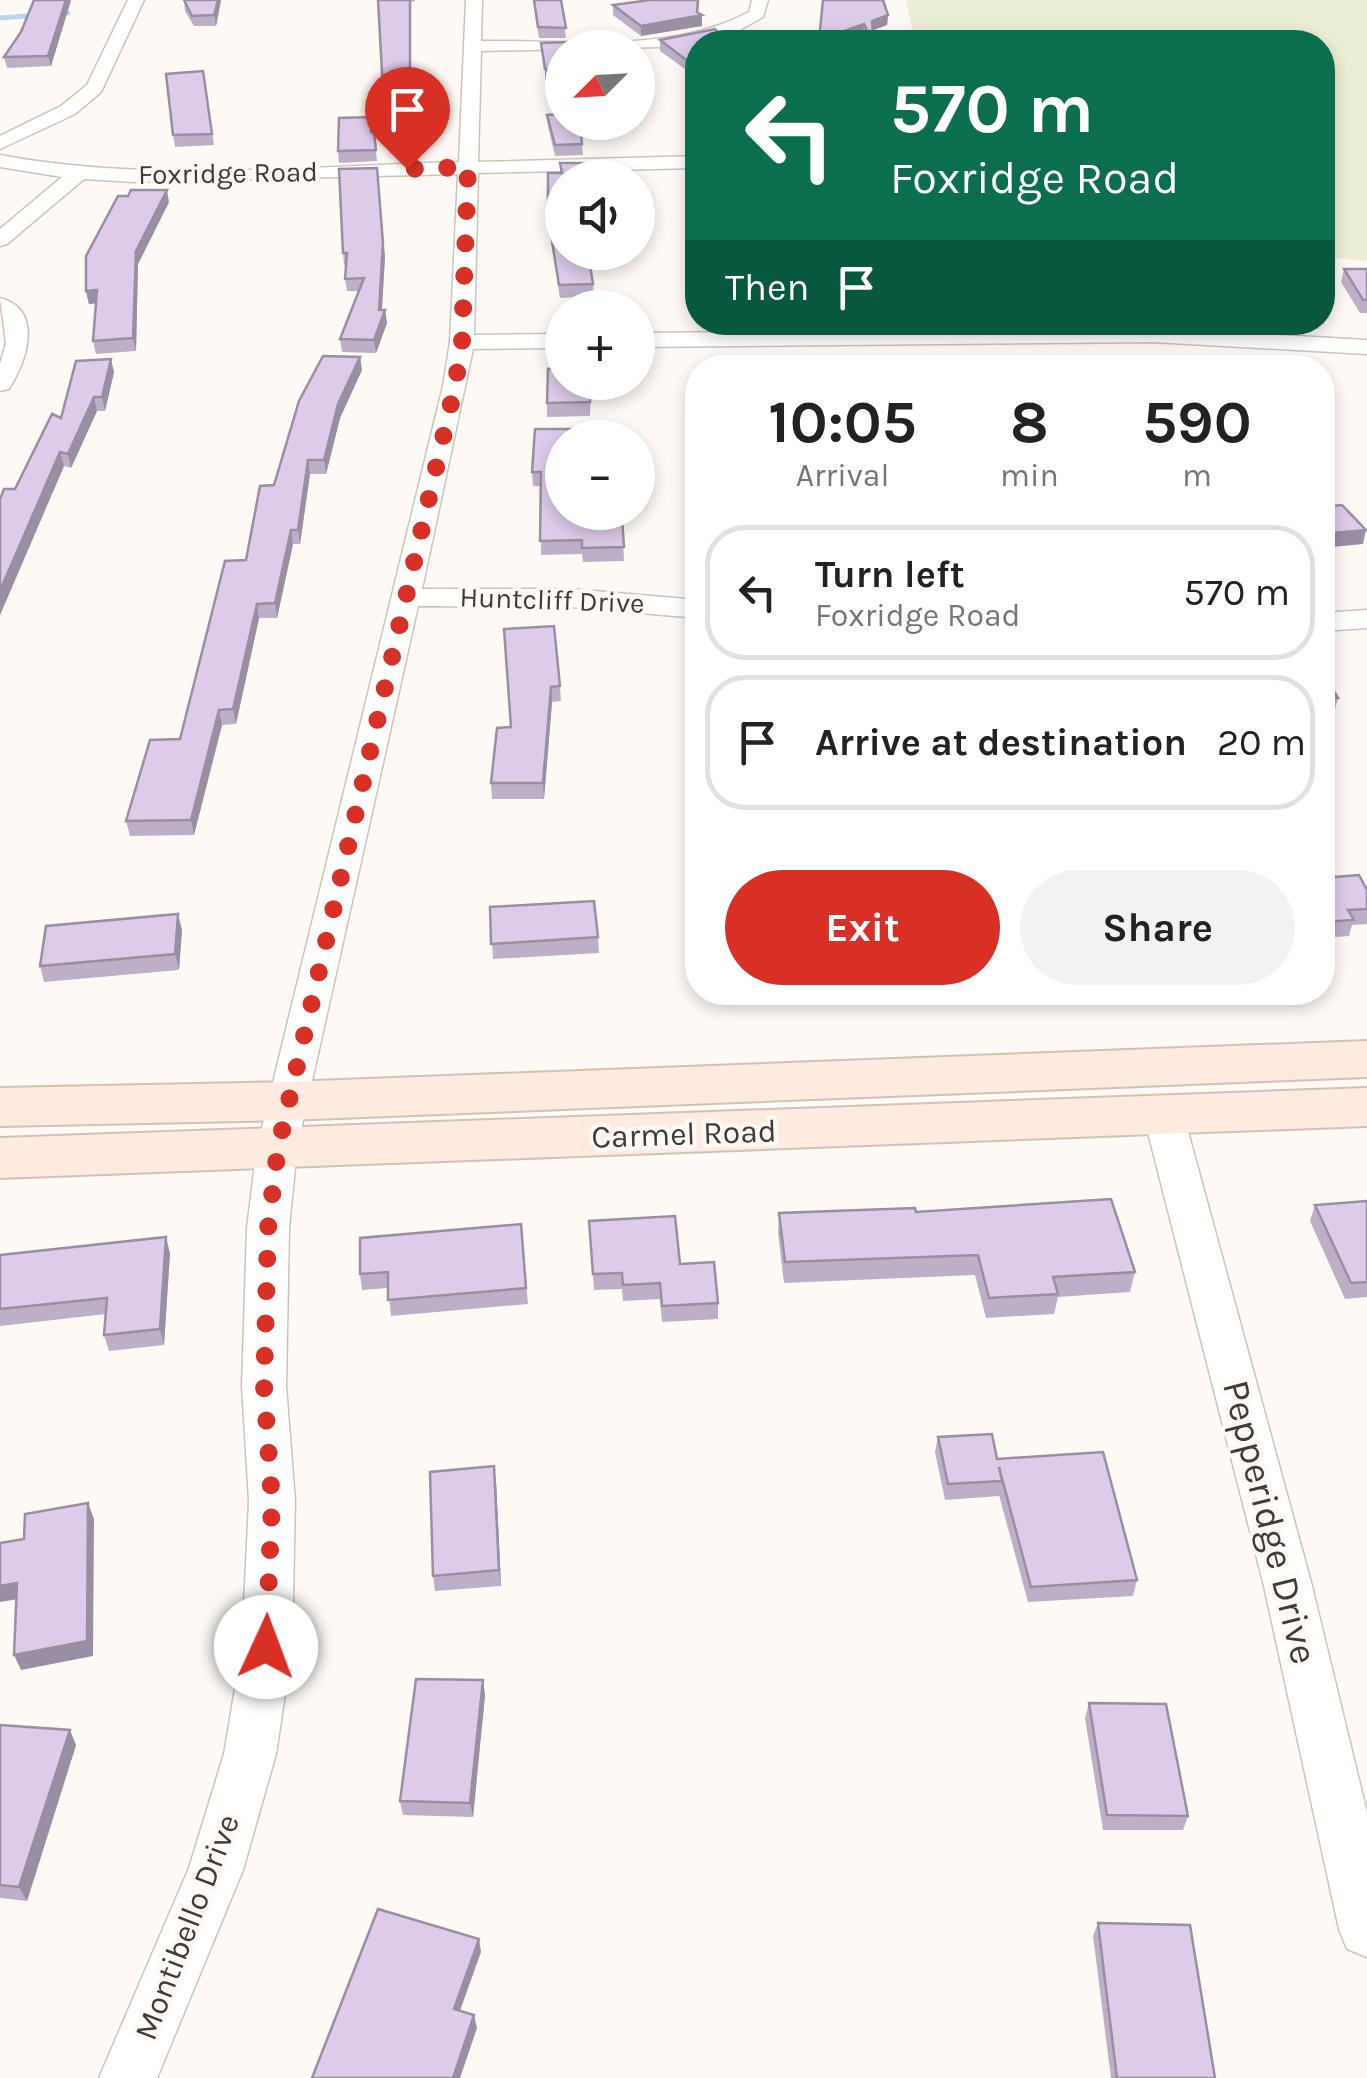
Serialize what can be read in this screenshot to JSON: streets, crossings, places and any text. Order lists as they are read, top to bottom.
{
  "streets": {
    "main road": ["Carmel Road"],
    "street": [
      "Foxridge Road",
      "Huntcliff Drive",
      "Pepperidge Drive",
      "Montibello Drive"
    ]
  },
  "crossings": [
    ["Foxridge Road", "Montibello Drive"],
    ["Huntcliff Drive", "Montibello Drive"],
    ["Carmel Road", "Pepperidge Drive"],
    ["Carmel Road", "Montibello Drive"]
  ],
  "north": "bottom left",
  "page": {
    "map_buttons": ["+", "−"],
    "turn": ["570 m", "Foxridge Road"],
    "then": "Then",
    "eta": [
      "10:05",
      "Arrival",
      "8",
      "min",
      "590",
      "m"
    ],
    "list": [
      {
        "name": "Turn left",
        "note": "Foxridge Road",
        "value": "570 m"
      },
      {
        "name": "Arrive at destination",
        "value": "20 m"
      }
    ],
    "buttons": ["Exit", "Share"]
  }
}
